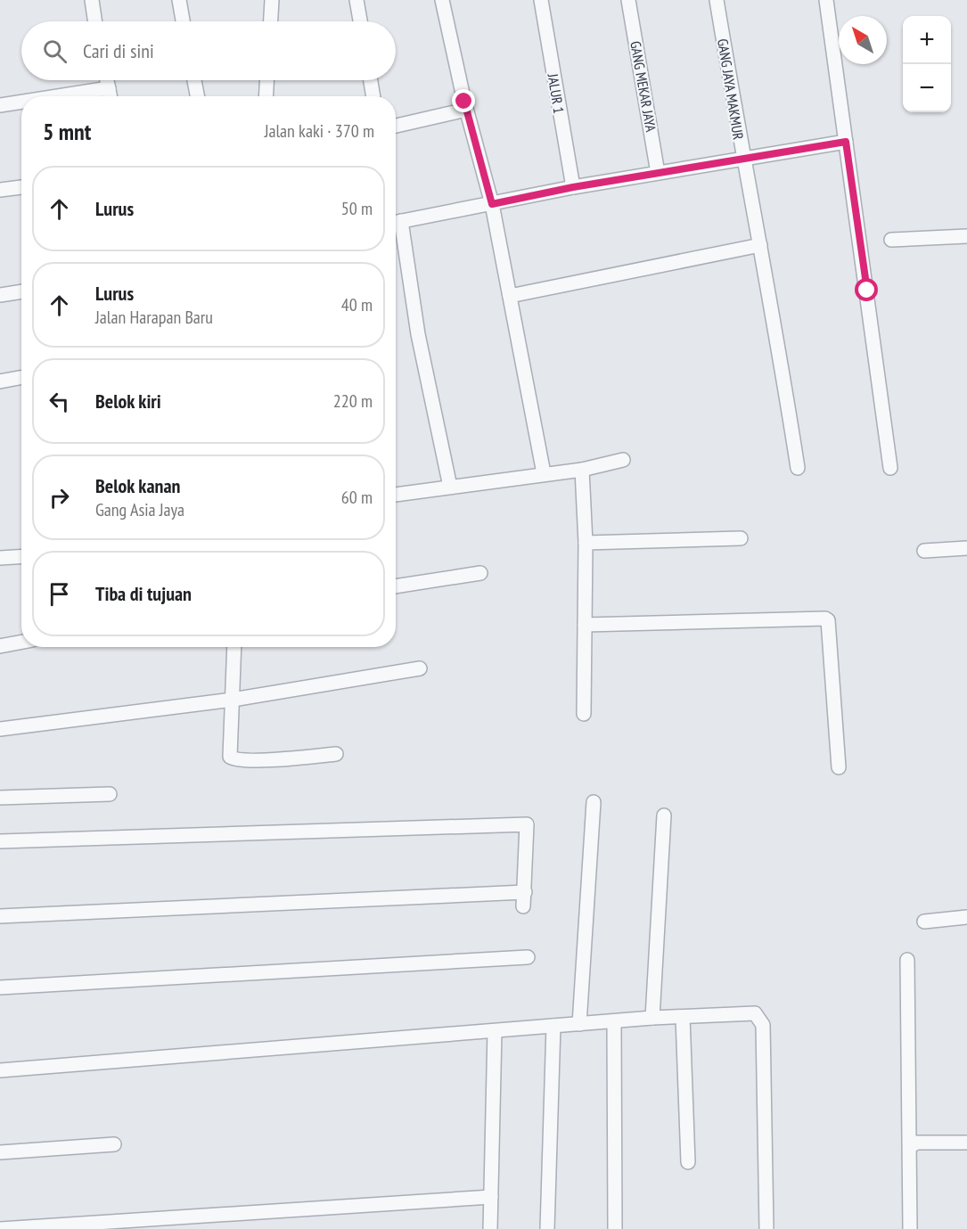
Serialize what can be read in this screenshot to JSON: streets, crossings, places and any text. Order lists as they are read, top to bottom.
{
  "streets": {
    "street": ["GANG MEKAR JAYA", "GANG JAYA MAKMUR", "JALUR 1"]
  },
  "north": "top left",
  "page": {
    "map_buttons": ["+", "−"],
    "search": "Cari di sini",
    "heading": ["5 mnt", "Jalan kaki · 370 m"],
    "list": [
      ["Lurus", "50 m"],
      ["Lurus", "Jalan Harapan Baru", "40 m"],
      ["Belok kiri", "220 m"],
      ["Belok kanan", "Gang Asia Jaya", "60 m"],
      "Tiba di tujuan"
    ]
  }
}
